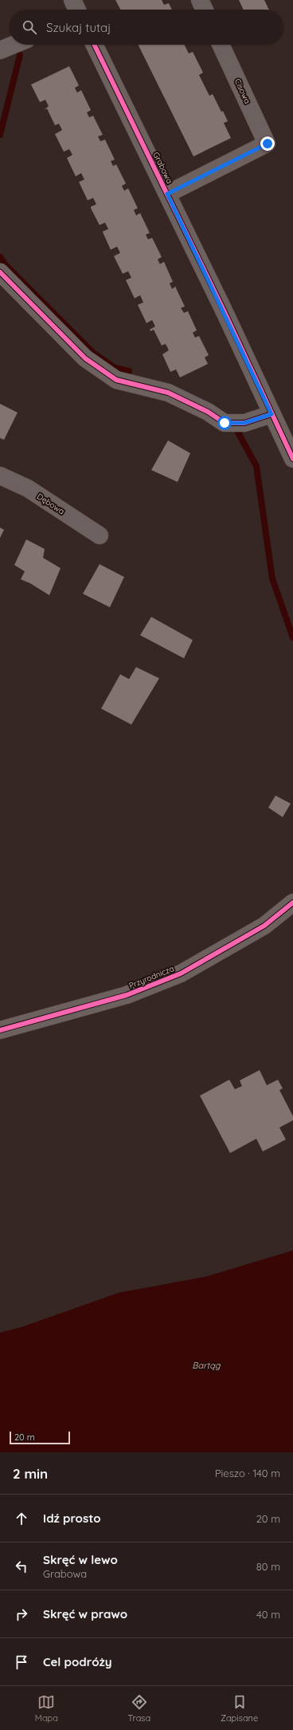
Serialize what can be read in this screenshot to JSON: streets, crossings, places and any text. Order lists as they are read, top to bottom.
{
  "streets": {
    "street": [
      "Cisowa",
      "Grabowa",
      "Dębowa",
      "Przyrodnicza"
    ]
  },
  "crossings": [
    ["Cisowa", "Grabowa"]
  ],
  "water": ["Bartąg"],
  "scale_bar": "20 m",
  "page": {
    "search": "Szukaj tutaj",
    "scale": "20 m",
    "heading": ["2 min", "Pieszo · 140 m"],
    "list": [
      ["Idź prosto", "20 m"],
      ["Skręć w lewo", "Grabowa", "80 m"],
      ["Skręć w prawo", "40 m"],
      "Cel podróży"
    ],
    "nav": ["Mapa", "Trasa", "Zapisane"]
  }
}
